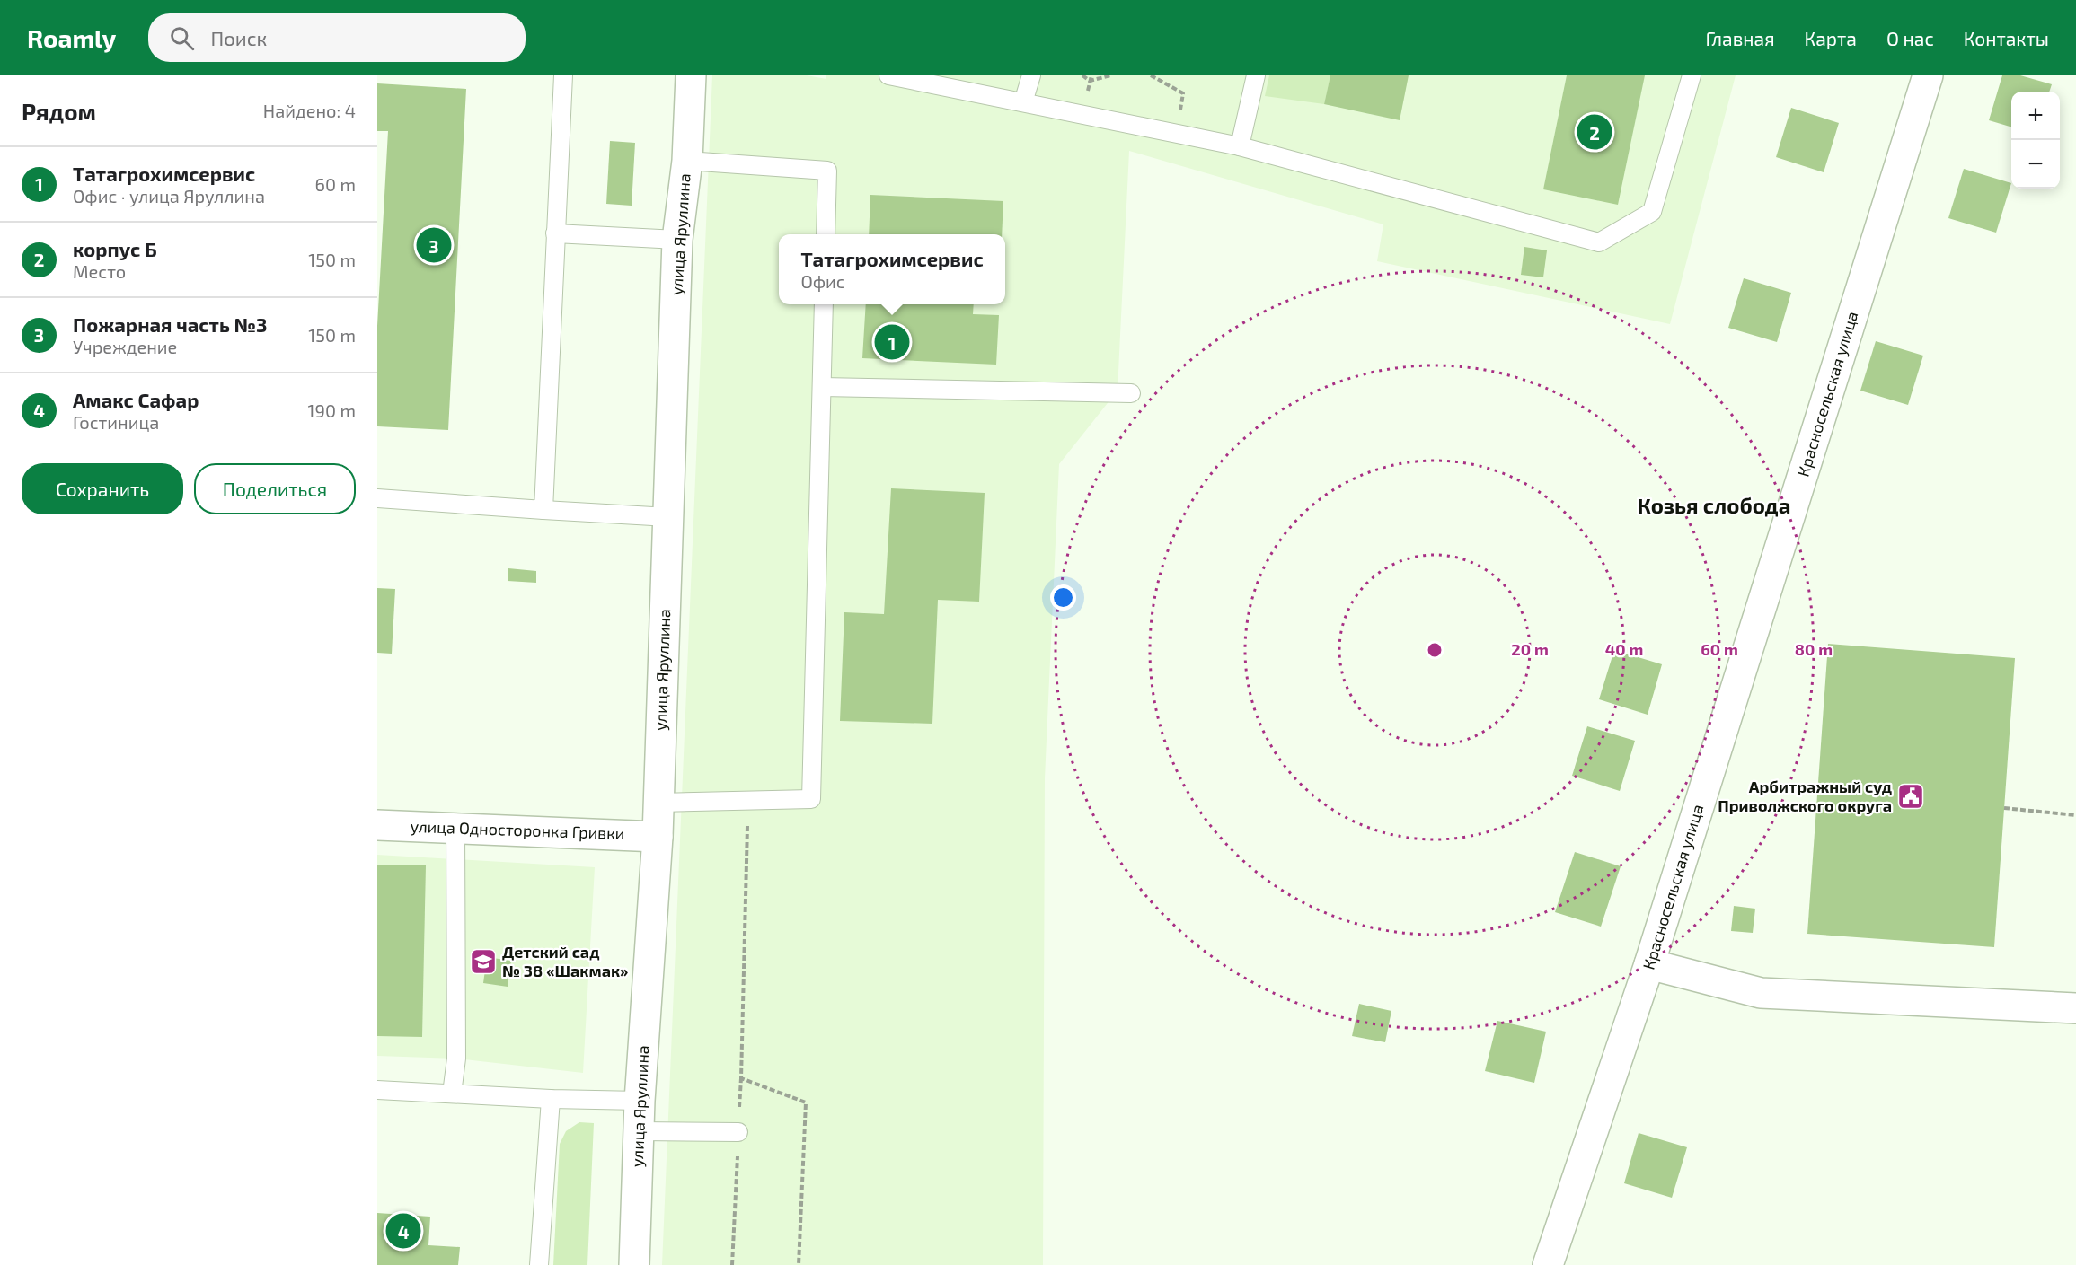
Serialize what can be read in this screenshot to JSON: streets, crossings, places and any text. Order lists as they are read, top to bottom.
{
  "streets": {
    "street": ["улица Яруллина", "Красносельская улица", "улица Односторонка Гривки"]
  },
  "crossings": [
    ["улица Яруллина", "улица Односторонка Гривки"]
  ],
  "districts": ["Козья слобода"],
  "places": {
    "public building": ["Арбитражный суд Приволжского округа"],
    "school or university": ["Детский сад № 38 «Шакмак»"]
  },
  "page": {
    "header": "Roamly",
    "search": "Поиск",
    "nav": [
      "Главная",
      "Карта",
      "О нас",
      "Контакты"
    ],
    "heading": ["Рядом", "Найдено: 4"],
    "map_buttons": ["+", "−"],
    "pins": [
      "2",
      "3",
      "1",
      "4"
    ],
    "list": [
      {
        "mark": "1",
        "name": "Татагрохимсервис",
        "note": "Офис · улица Яруллина",
        "value": "60 m"
      },
      {
        "mark": "2",
        "name": "корпус Б",
        "note": "Место",
        "value": "150 m"
      },
      {
        "mark": "3",
        "name": "Пожарная часть №3",
        "note": "Учреждение",
        "value": "150 m"
      },
      {
        "mark": "4",
        "name": "Амакс Сафар",
        "note": "Гостиница",
        "value": "190 m"
      }
    ],
    "popup": ["Татагрохимсервис", "Офис"],
    "buttons": ["Сохранить", "Поделиться"]
  },
  "rings": [
    "20 m",
    "40 m",
    "60 m",
    "80 m"
  ]
}
